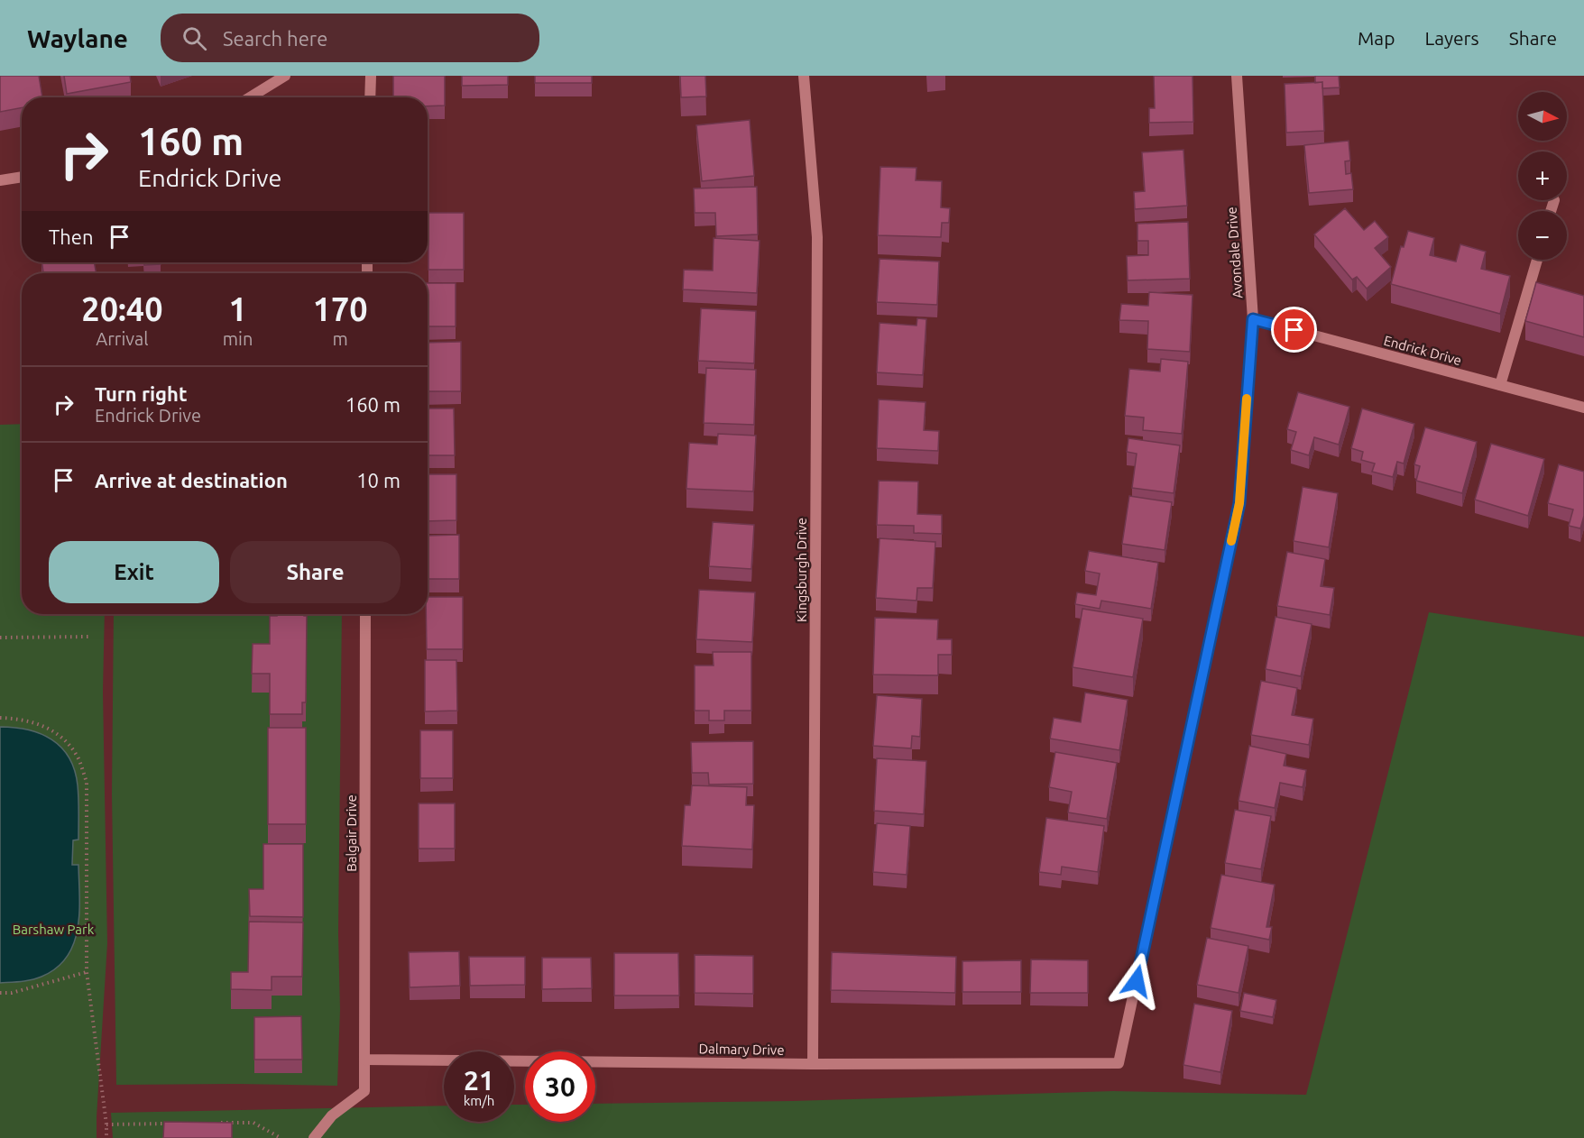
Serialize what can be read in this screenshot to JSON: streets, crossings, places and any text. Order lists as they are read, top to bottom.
{
  "streets": {
    "street": [
      "Avondale Drive",
      "Endrick Drive",
      "Kingsburgh Drive",
      "Balgair Drive",
      "Dalmary Drive"
    ]
  },
  "crossings": [
    ["Avondale Drive", "Endrick Drive"],
    ["Avondale Drive", "Dalmary Drive"],
    ["Kingsburgh Drive", "Dalmary Drive"],
    ["Balgair Drive", "Dalmary Drive"]
  ],
  "parks": ["Barshaw Park"],
  "north": "right",
  "page": {
    "header": "Waylane",
    "search": "Search here",
    "nav": ["Map", "Layers", "Share"],
    "map_buttons": ["+", "−"],
    "turn": ["160 m", "Endrick Drive"],
    "then": "Then",
    "eta": [
      "20:40",
      "Arrival",
      "1",
      "min",
      "170",
      "m"
    ],
    "list": [
      {
        "name": "Turn right",
        "note": "Endrick Drive",
        "value": "160 m"
      },
      {
        "name": "Arrive at destination",
        "value": "10 m"
      }
    ],
    "buttons": ["Exit", "Share"],
    "speed": "21 km/h",
    "limit": "30"
  }
}
